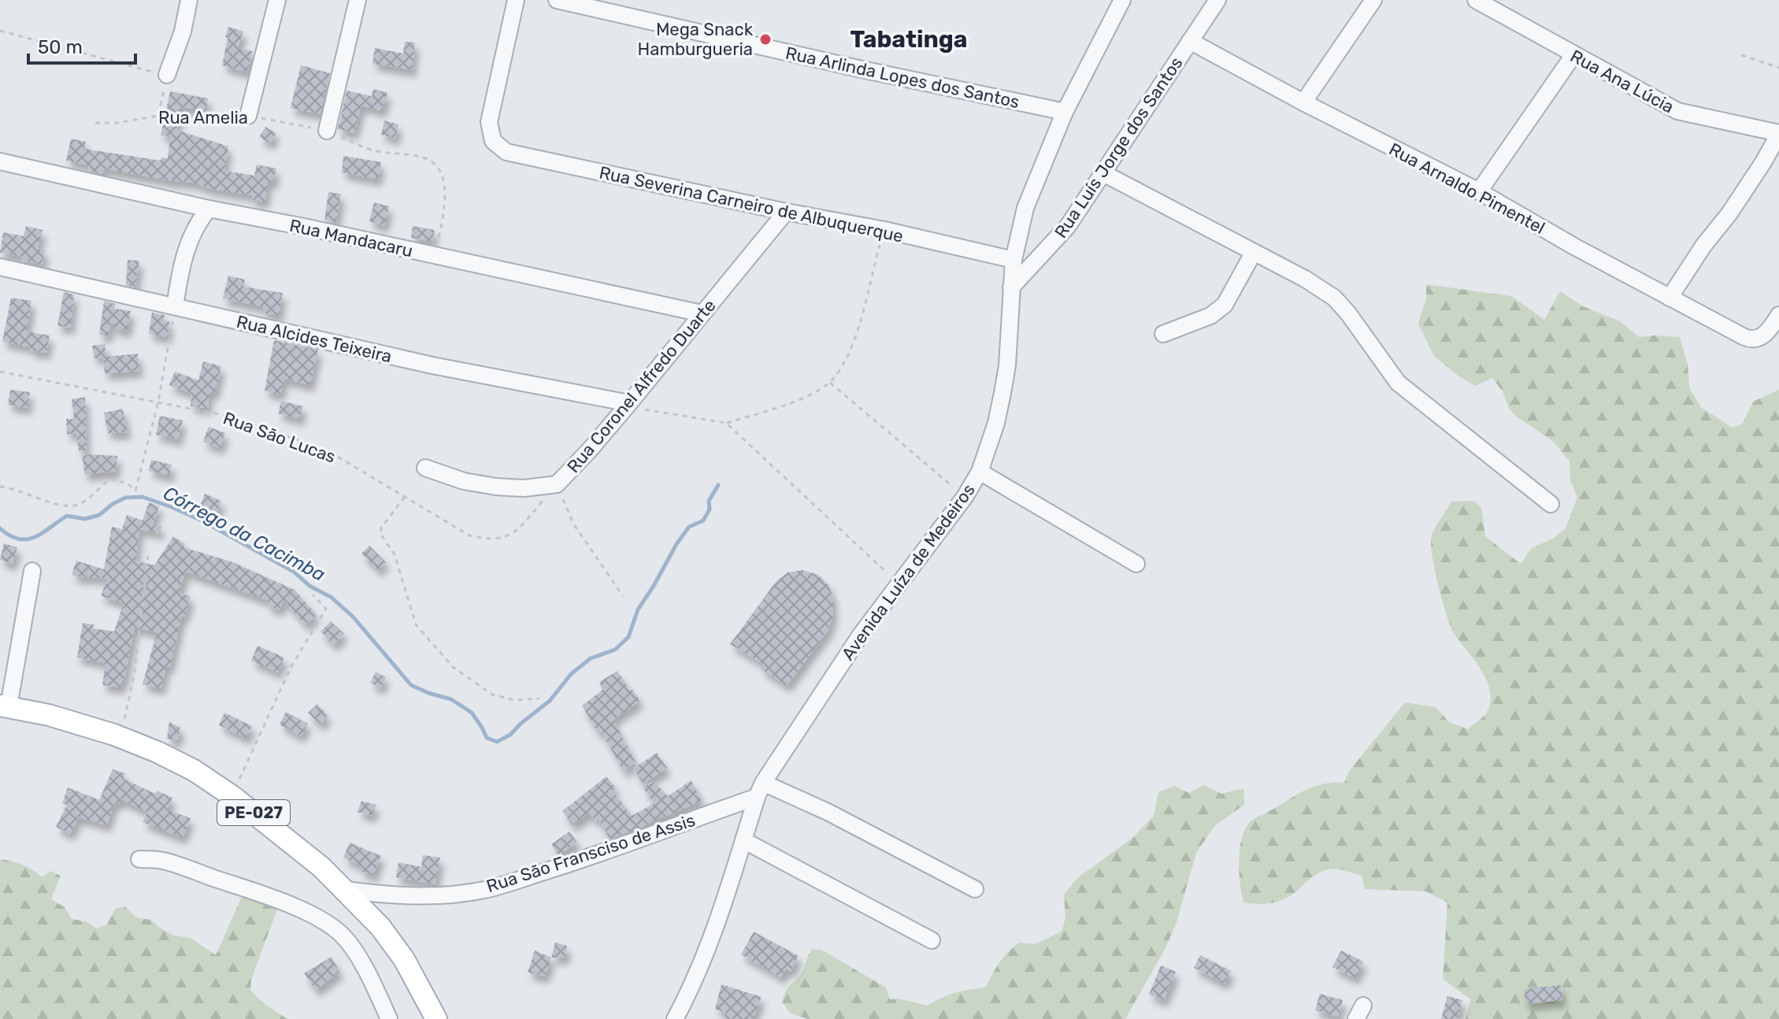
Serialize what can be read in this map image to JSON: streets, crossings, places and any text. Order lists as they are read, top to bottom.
{
  "streets": {
    "main road": ["PE-027"],
    "street": [
      "Rua Arlinda Lopes dos Santos",
      "Rua Ana Lúcia",
      "Rua Luís Jorge dos Santos",
      "Rua Arnaldo Pimentel",
      "Rua Severina Carneiro de Albuquerque",
      "Rua Mandacaru",
      "Rua Alcides Teixeira",
      "Rua Coronel Alfredo Duarte",
      "Avenida Luíza de Medeiros",
      "Rua São Fransciso de Assis"
    ],
    "path": ["Rua Amelia", "Rua São Lucas"]
  },
  "crossings": [
    ["Rua Arlinda Lopes dos Santos", "Avenida Luíza de Medeiros"],
    ["Rua Amelia", "Rua Mandacaru"],
    ["Rua Luís Jorge dos Santos", "Rua Arnaldo Pimentel"],
    ["Rua Luís Jorge dos Santos", "Avenida Luíza de Medeiros"],
    ["Rua Severina Carneiro de Albuquerque", "Rua Coronel Alfredo Duarte"],
    ["Rua Severina Carneiro de Albuquerque", "Avenida Luíza de Medeiros"],
    ["Rua Mandacaru", "Rua Coronel Alfredo Duarte"],
    ["Rua Alcides Teixeira", "Rua Coronel Alfredo Duarte"],
    ["Rua Coronel Alfredo Duarte", "Rua São Lucas"],
    ["Avenida Luíza de Medeiros", "Rua São Fransciso de Assis"],
    ["PE-027", "Rua São Fransciso de Assis"]
  ],
  "districts": ["Tabatinga"],
  "water": ["Córrego da Cacimba"],
  "places": ["Mega Snack Hamburgueria"],
  "scale_bar": "50 m"
}
